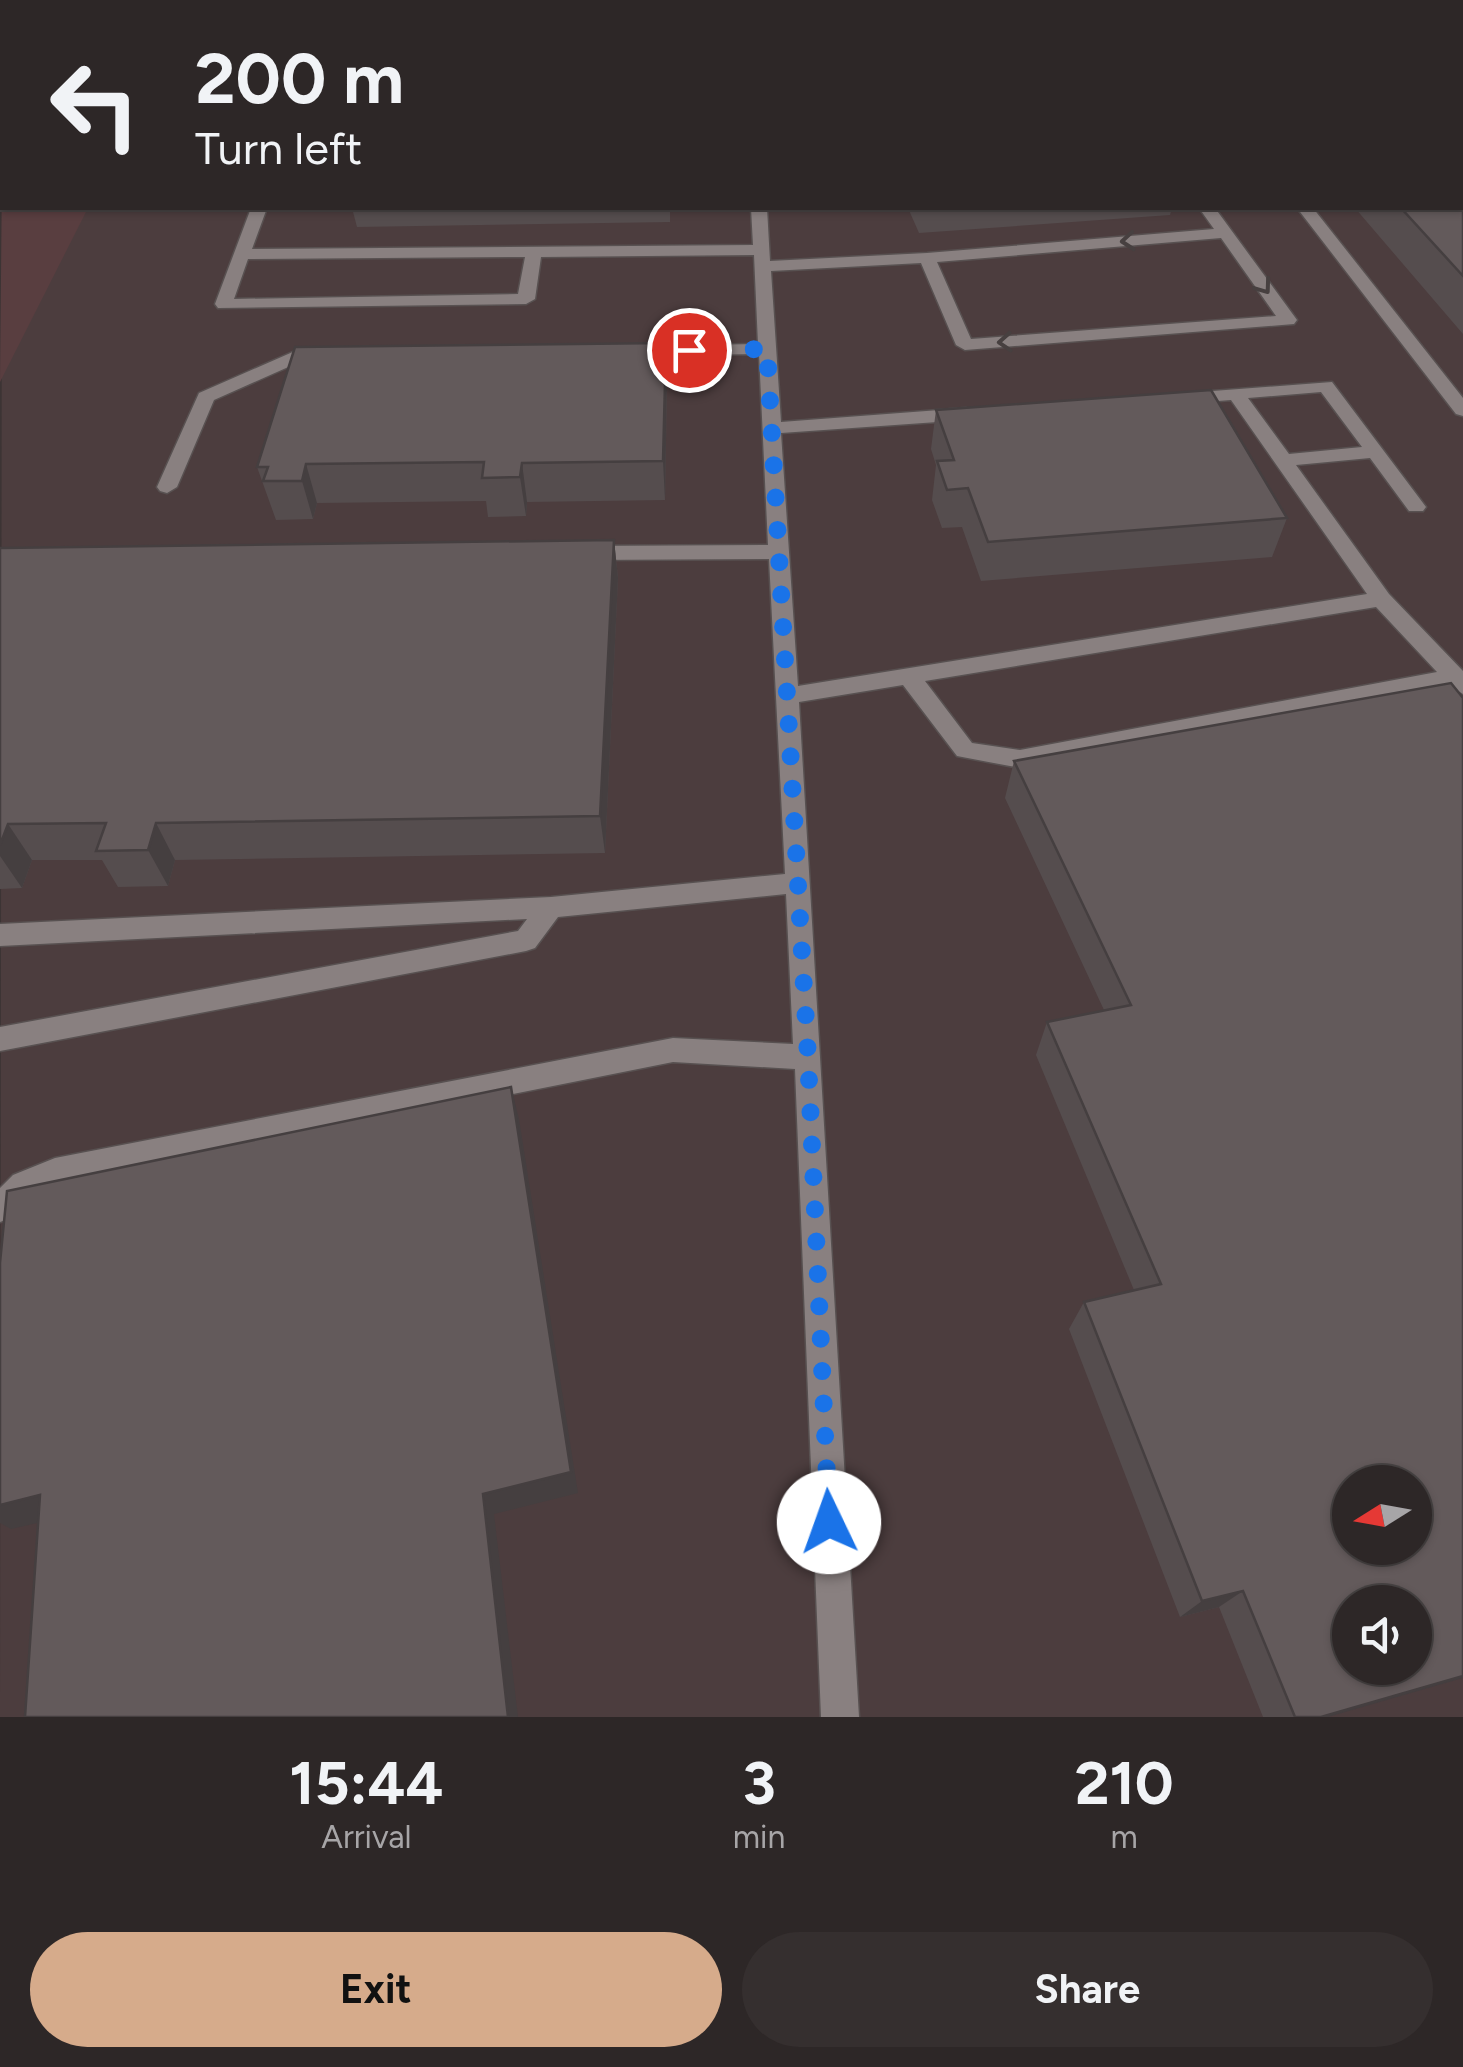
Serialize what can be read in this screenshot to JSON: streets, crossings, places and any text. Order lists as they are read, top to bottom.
{
  "north": "left",
  "page": {
    "turn": ["200 m", "Turn left"],
    "eta": [
      "15:44",
      "Arrival",
      "3",
      "min",
      "210",
      "m"
    ],
    "buttons": ["Exit", "Share"]
  }
}
